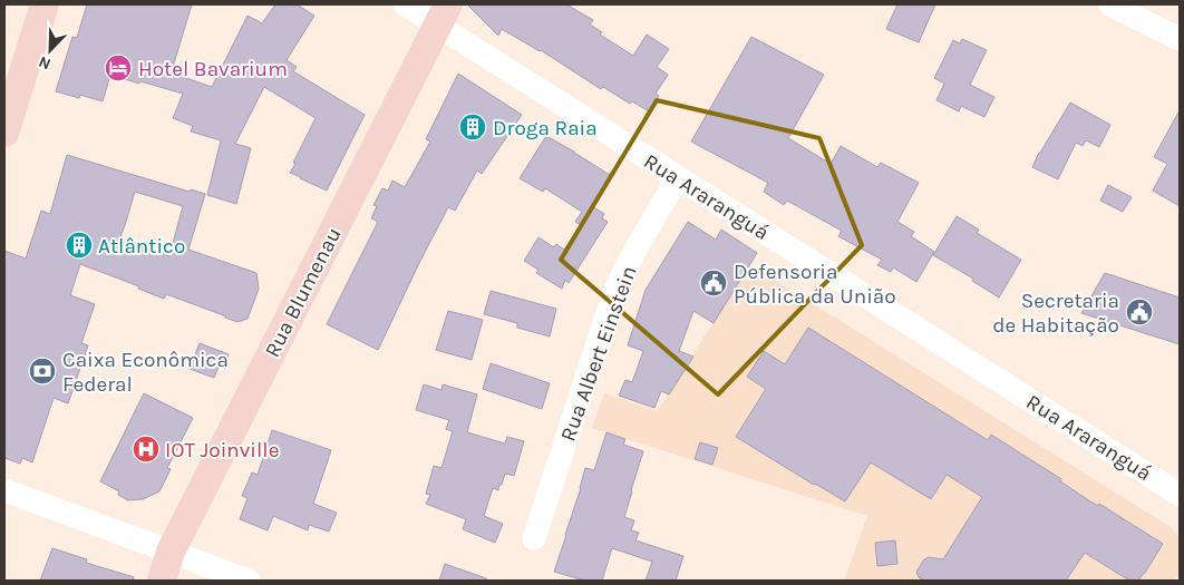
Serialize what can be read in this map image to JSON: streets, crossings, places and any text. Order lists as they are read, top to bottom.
{
  "streets": {
    "main road": ["Rua Blumenau"],
    "street": ["Rua Araranguá", "Rua Albert Einstein"]
  },
  "crossings": [
    ["Rua Araranguá", "Rua Blumenau"],
    ["Rua Araranguá", "Rua Albert Einstein"]
  ],
  "places": {
    "hotel": ["Hotel Bavarium"],
    "building": ["Droga Raia", "Atlântico"],
    "public building": ["Defensoria Pública da União", "Secretaria de Habitação"],
    "bank": ["Caixa Econômica Federal"],
    "hospital": ["IOT Joinville"]
  },
  "north": "bottom left"
}
